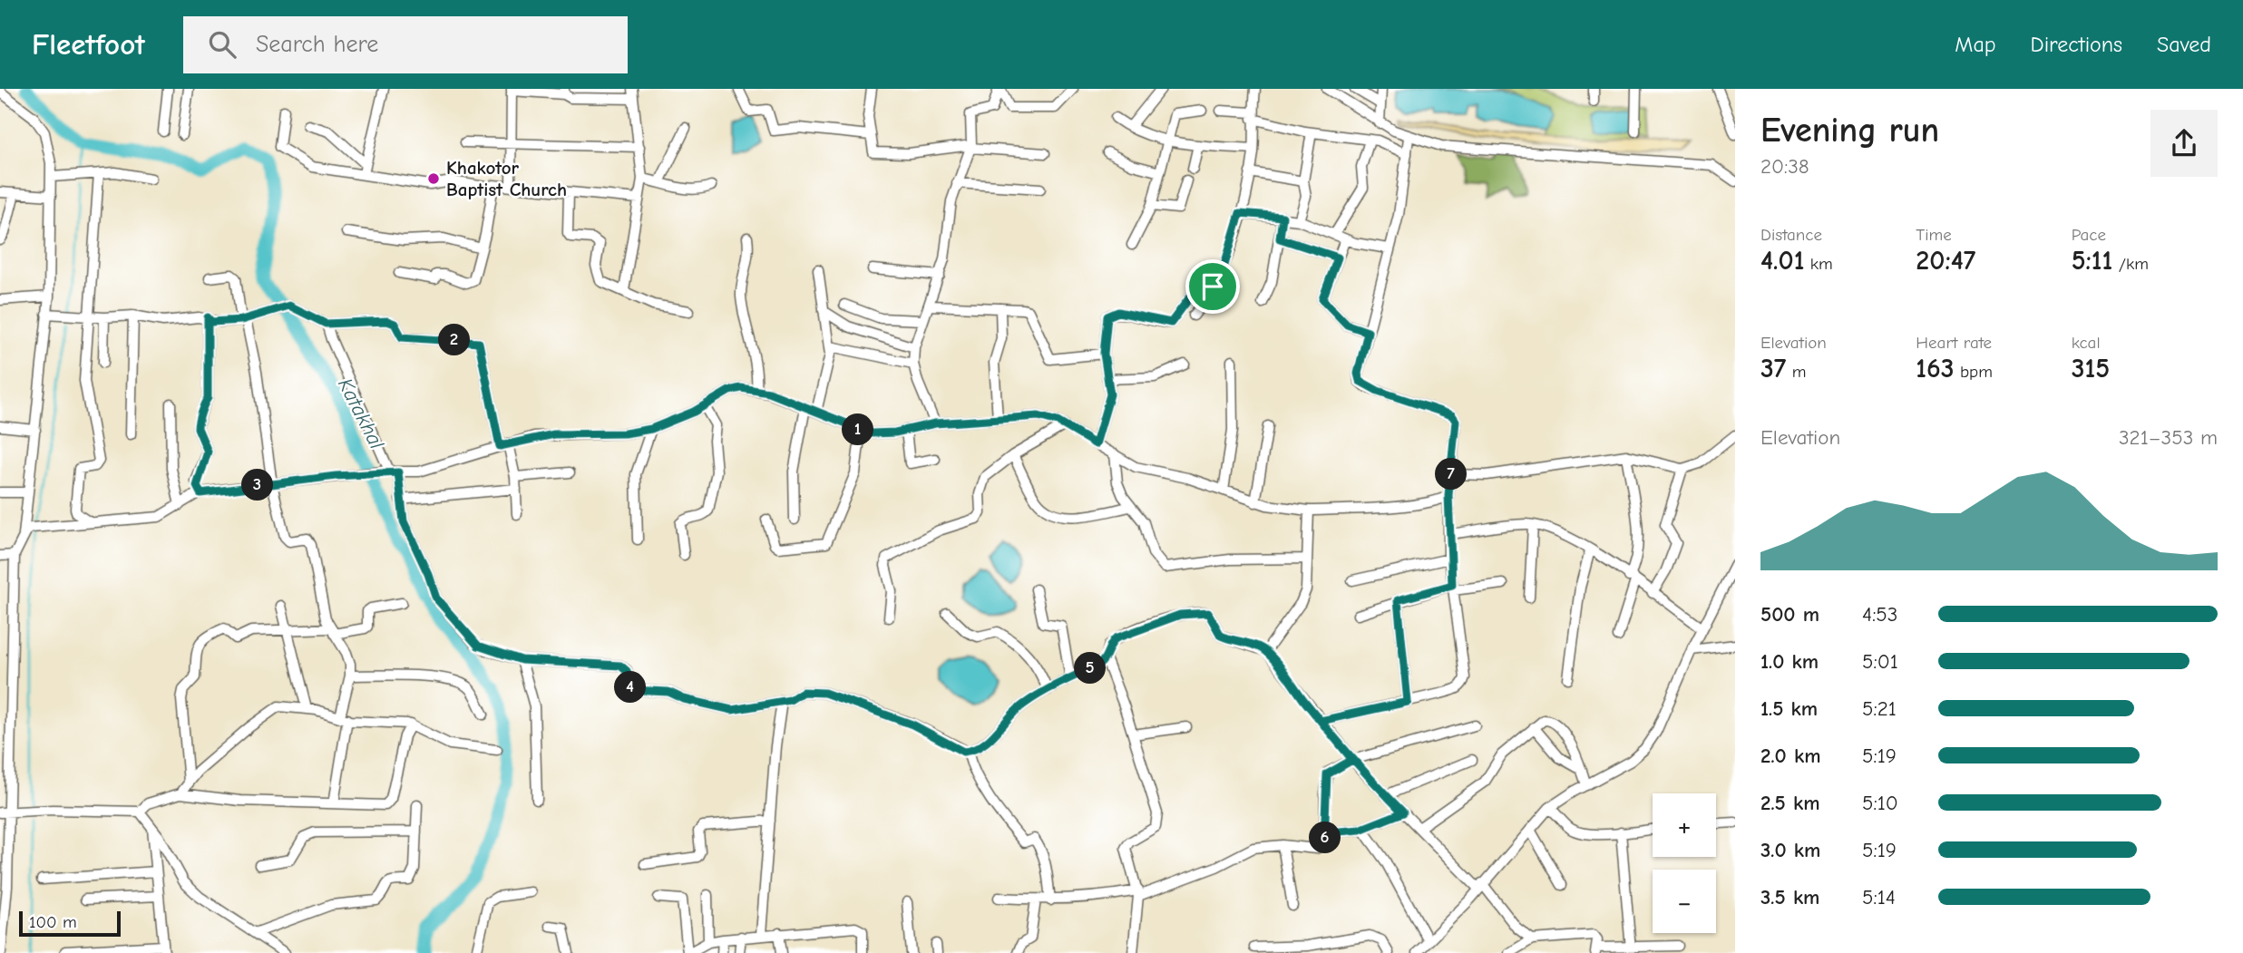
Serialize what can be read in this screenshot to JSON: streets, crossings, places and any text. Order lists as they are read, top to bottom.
{
  "water": ["Katakhal"],
  "places": ["Khakotor Baptist Church"],
  "scale_bar": "100 m",
  "page": {
    "header": "Fleetfoot",
    "search": "Search here",
    "nav": ["Map", "Directions", "Saved"],
    "heading": ["Evening run", "20:38"],
    "stats": [
      ["Distance", "4.01 km"],
      ["Time", "20:47"],
      ["Pace", "5:11 /km"],
      ["Elevation", "37 m"],
      ["Heart rate", "163 bpm"],
      ["kcal", "315"]
    ],
    "pins": [
      "2",
      "1",
      "7",
      "3",
      "5",
      "4",
      "6"
    ],
    "chart": ["Elevation", "321–353 m"],
    "list": [
      {
        "name": "500 m",
        "note": "4:53"
      },
      {
        "name": "1.0 km",
        "note": "5:01"
      },
      {
        "name": "1.5 km",
        "note": "5:21"
      },
      {
        "name": "2.0 km",
        "note": "5:19"
      },
      {
        "name": "2.5 km",
        "note": "5:10"
      },
      {
        "name": "3.0 km",
        "note": "5:19"
      },
      {
        "name": "3.5 km",
        "note": "5:14"
      }
    ],
    "map_buttons": ["+", "−"],
    "scale": "100 m"
  }
}
